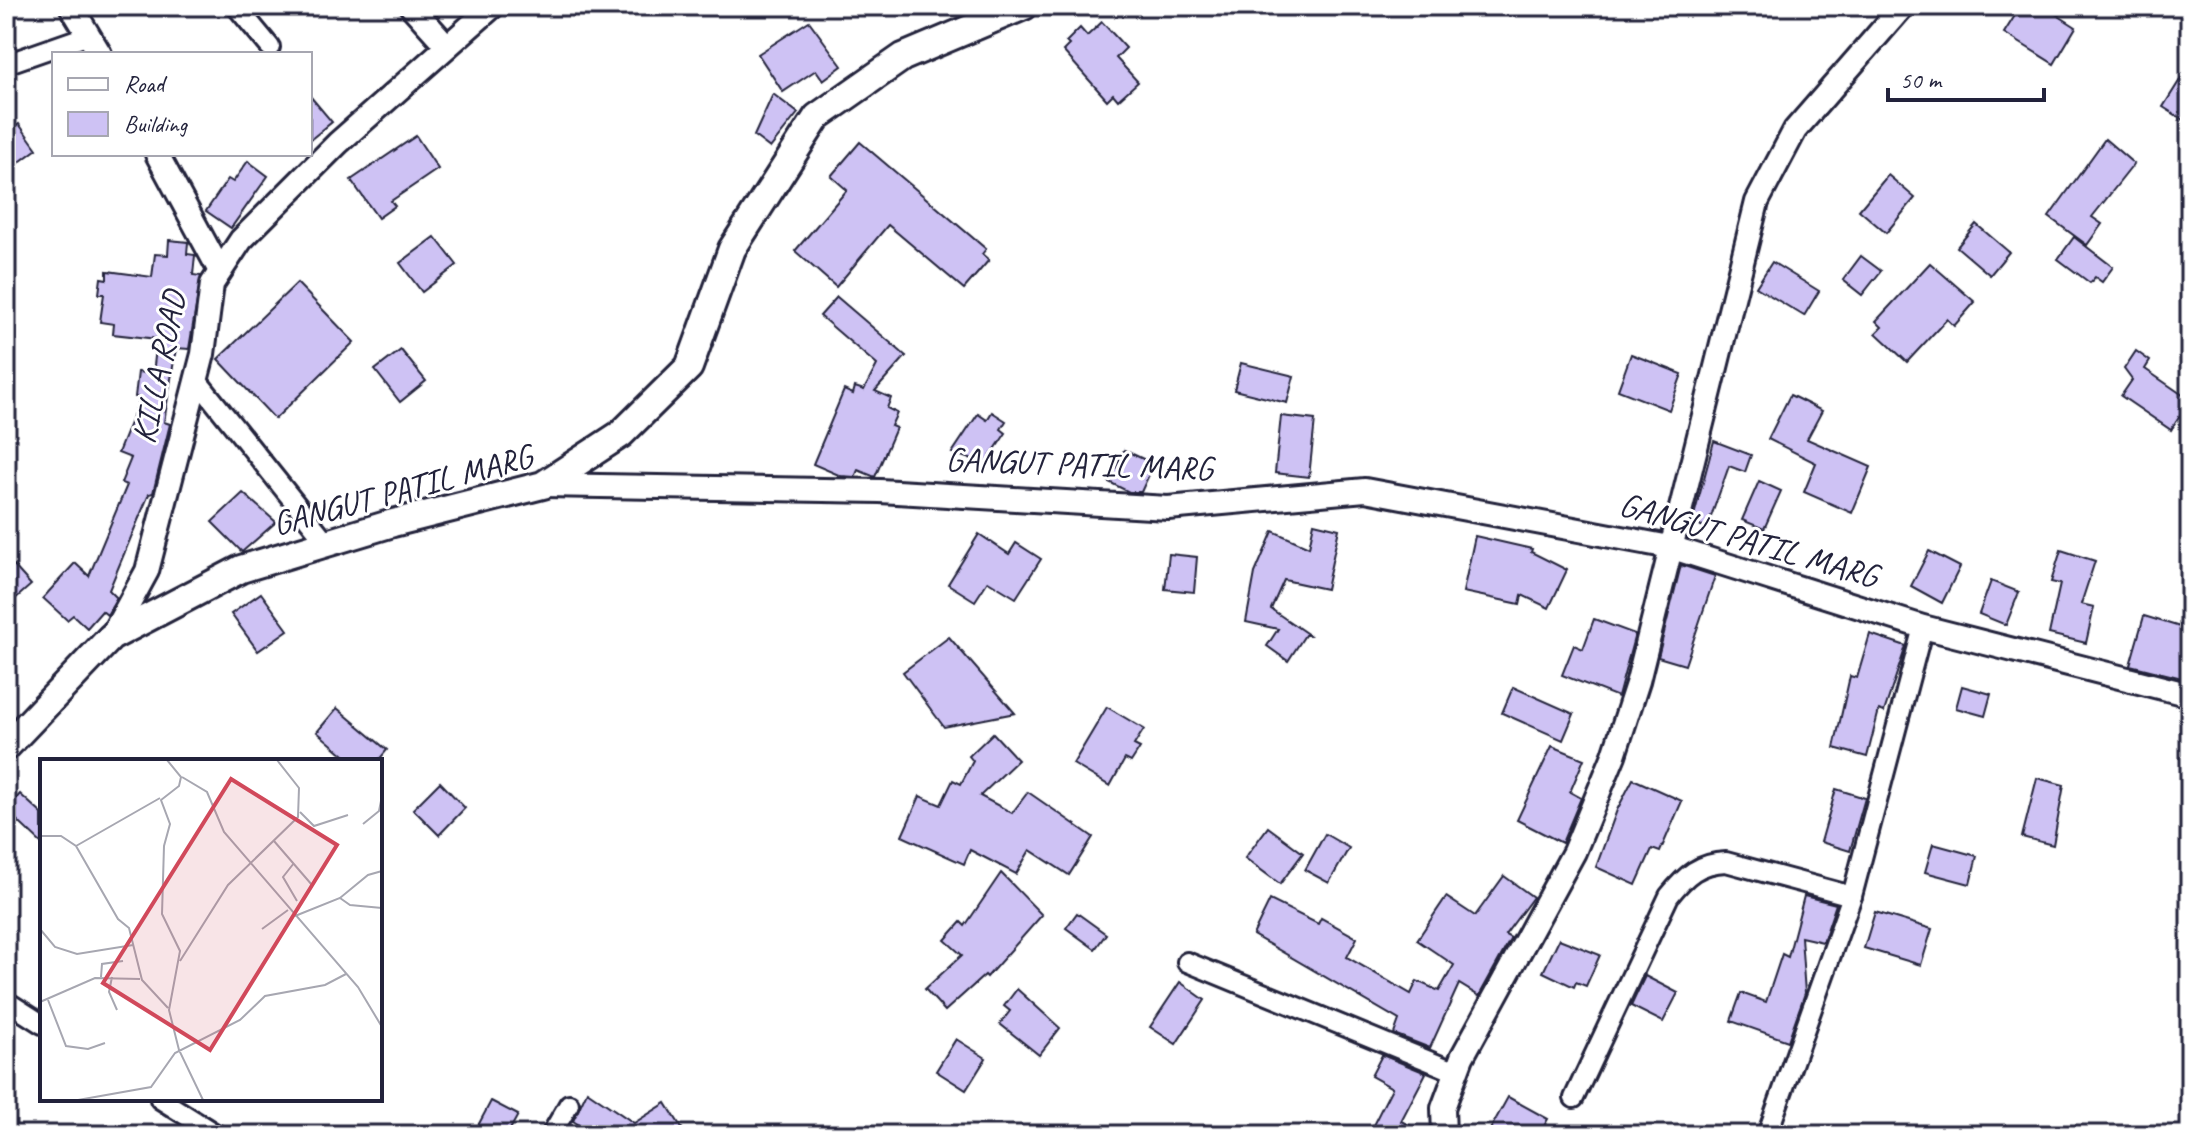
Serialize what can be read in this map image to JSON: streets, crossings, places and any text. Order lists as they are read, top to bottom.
{
  "streets": {
    "main road": ["KILLA ROAD", "GANGUT PATIL MARG"]
  },
  "crossings": [
    ["KILLA ROAD", "GANGUT PATIL MARG"]
  ],
  "legend": ["Road", "Building"],
  "scale_bar": "50 m"
}
